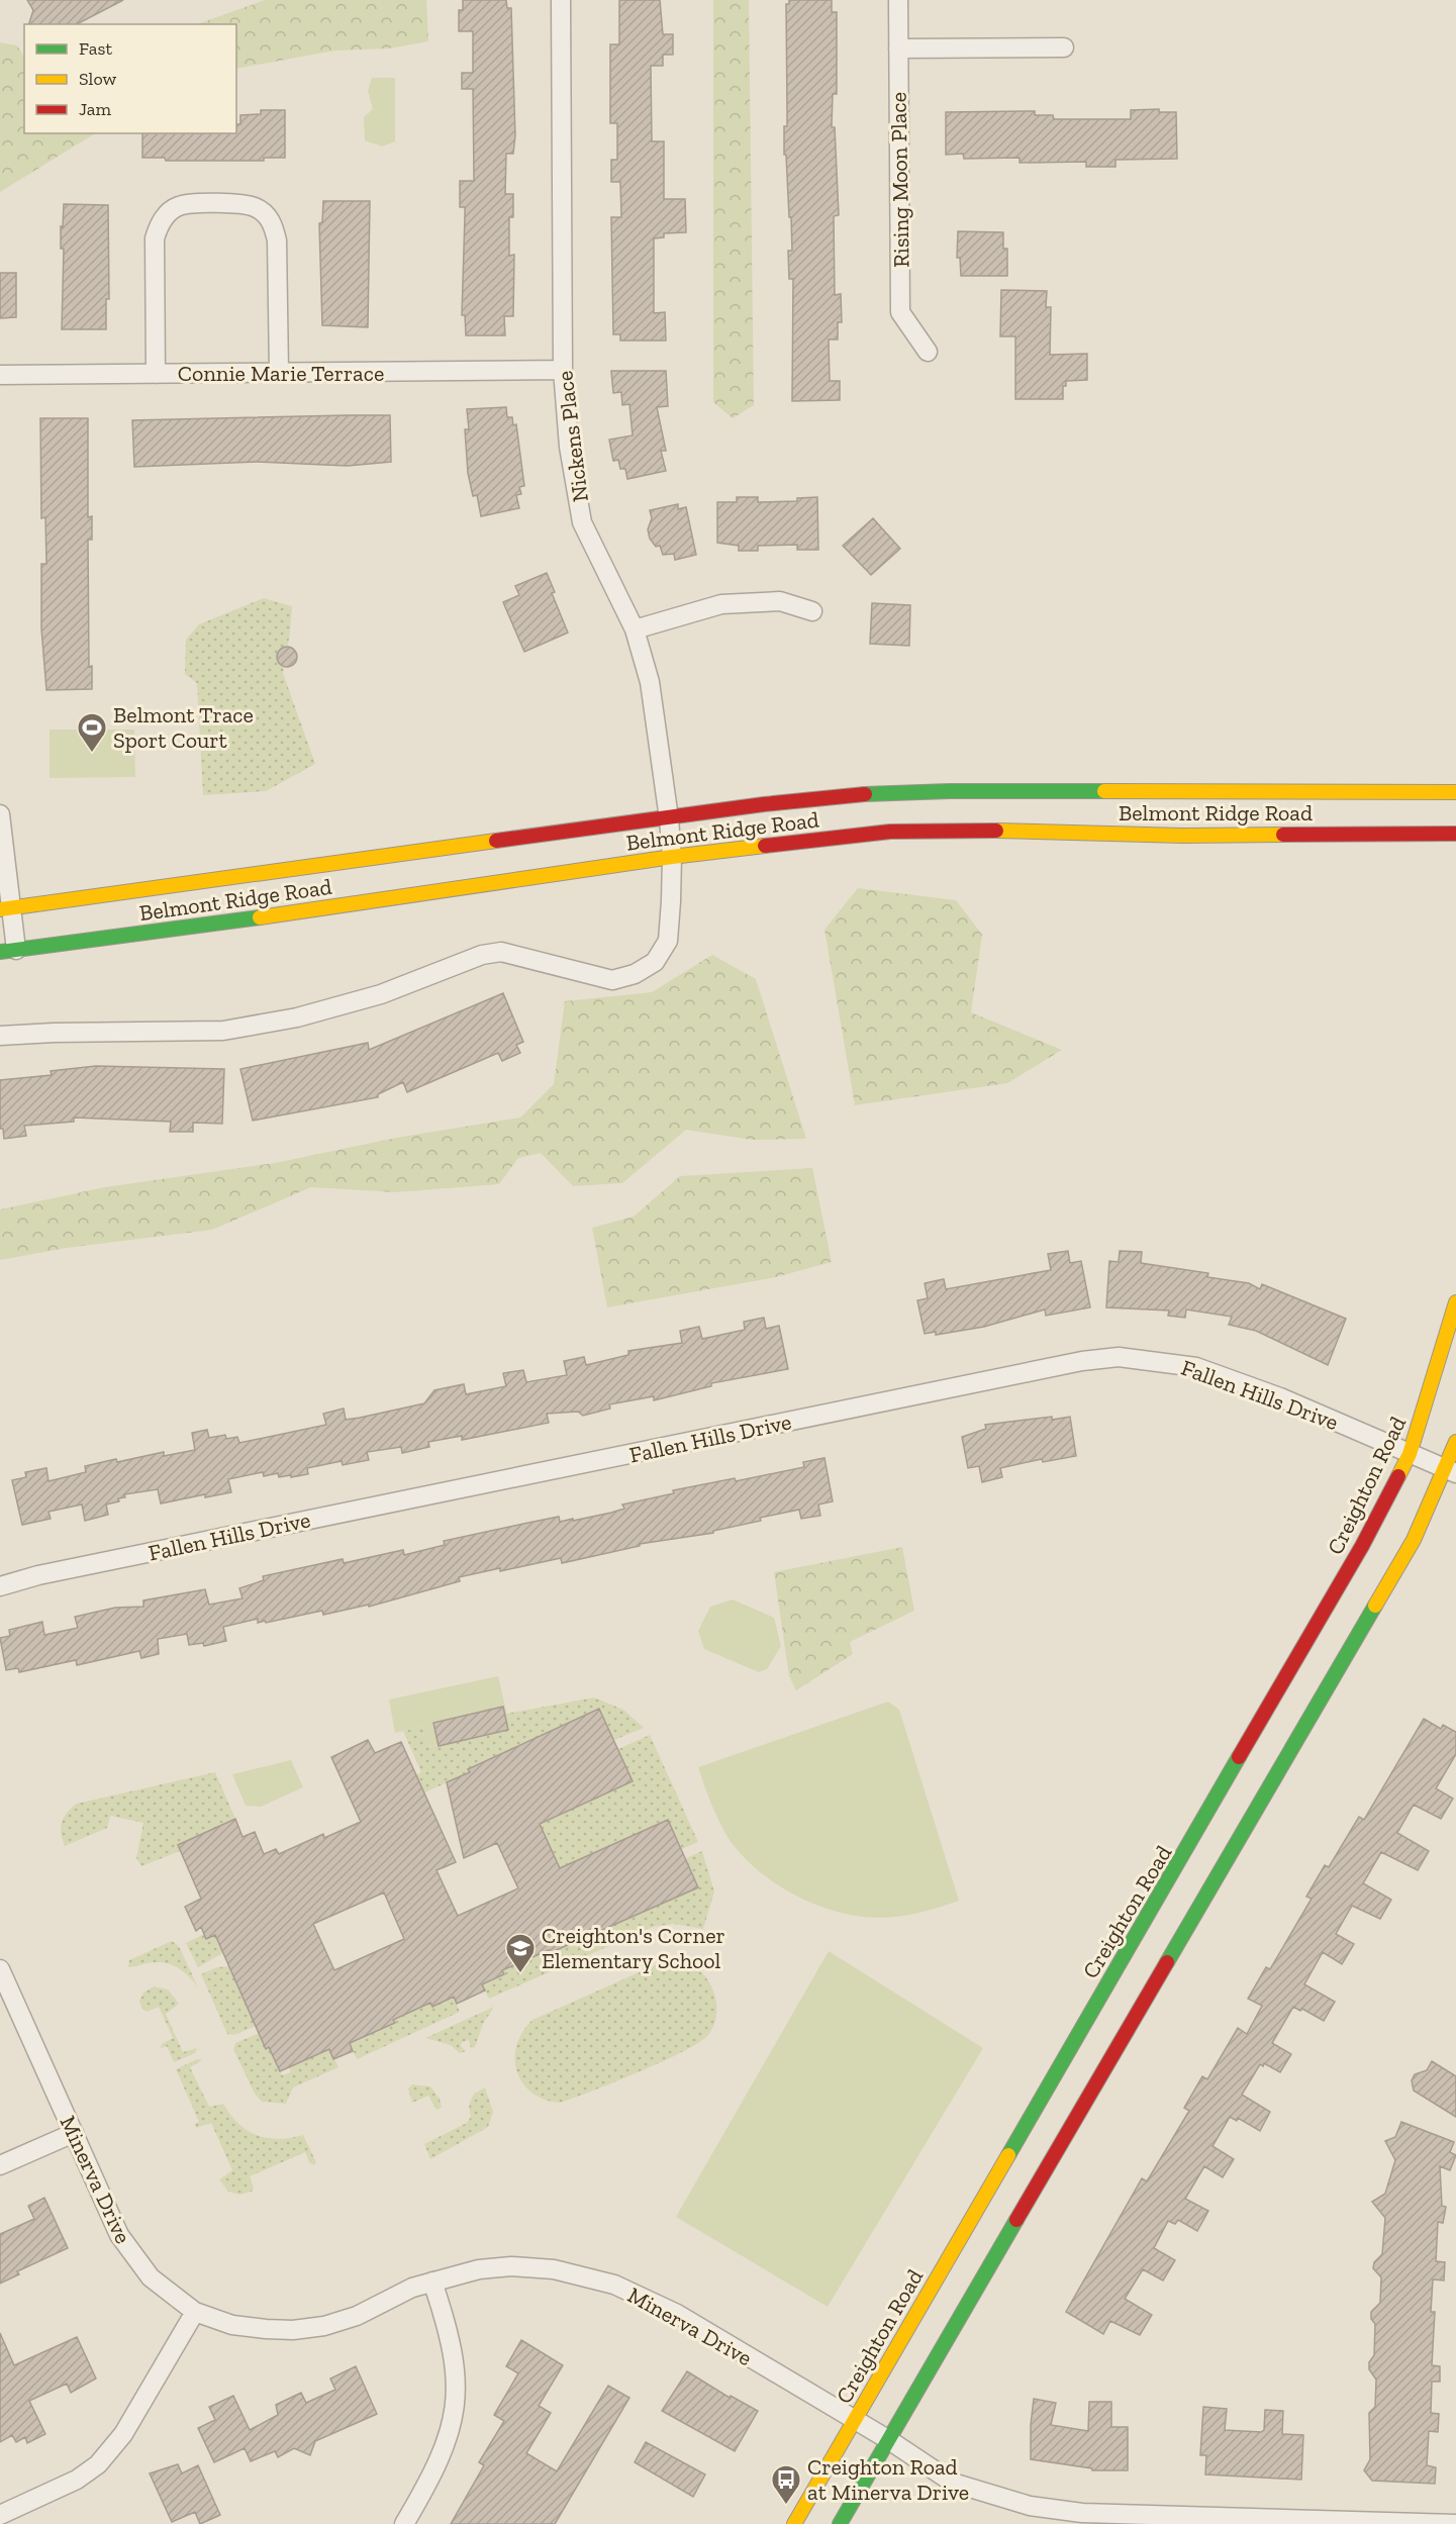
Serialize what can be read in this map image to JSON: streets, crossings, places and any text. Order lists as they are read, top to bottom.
{
  "streets": {
    "main road": ["Belmont Ridge Road", "Creighton Road"],
    "street": [
      "Rising Moon Place",
      "Connie Marie Terrace",
      "Nickens Place",
      "Fallen Hills Drive",
      "Minerva Drive"
    ]
  },
  "crossings": [
    ["Connie Marie Terrace", "Nickens Place"],
    ["Nickens Place", "Belmont Ridge Road"],
    ["Fallen Hills Drive", "Creighton Road"],
    ["Creighton Road", "Minerva Drive"]
  ],
  "places": {
    "sports": ["Belmont Trace Sport Court"],
    "school or university": ["Creighton's Corner Elementary School"],
    "bus stop": ["Creighton Road at Minerva Drive"]
  },
  "legend": ["Fast", "Slow", "Jam"]
}
